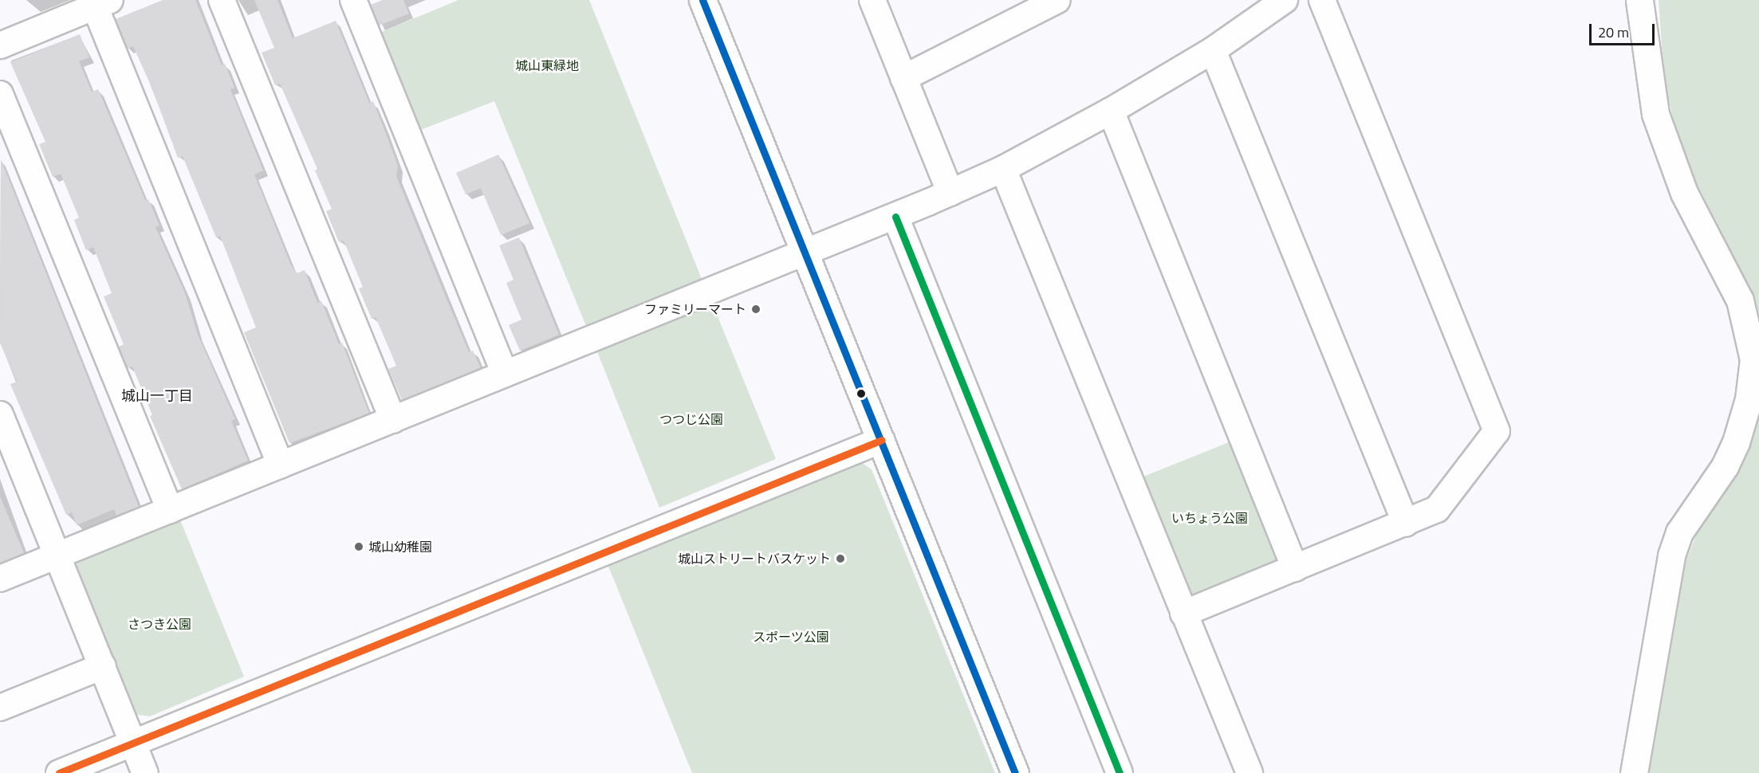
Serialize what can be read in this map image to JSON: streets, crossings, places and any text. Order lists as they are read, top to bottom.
{
  "districts": ["城山一丁目"],
  "parks": [
    "城山東緑地",
    "つつじ公園",
    "いちょう公園",
    "さつき公園",
    "スポーツ公園"
  ],
  "places": ["ファミリーマート", "城山幼稚園", "城山ストリートバスケット"],
  "scale_bar": "20 m"
}
